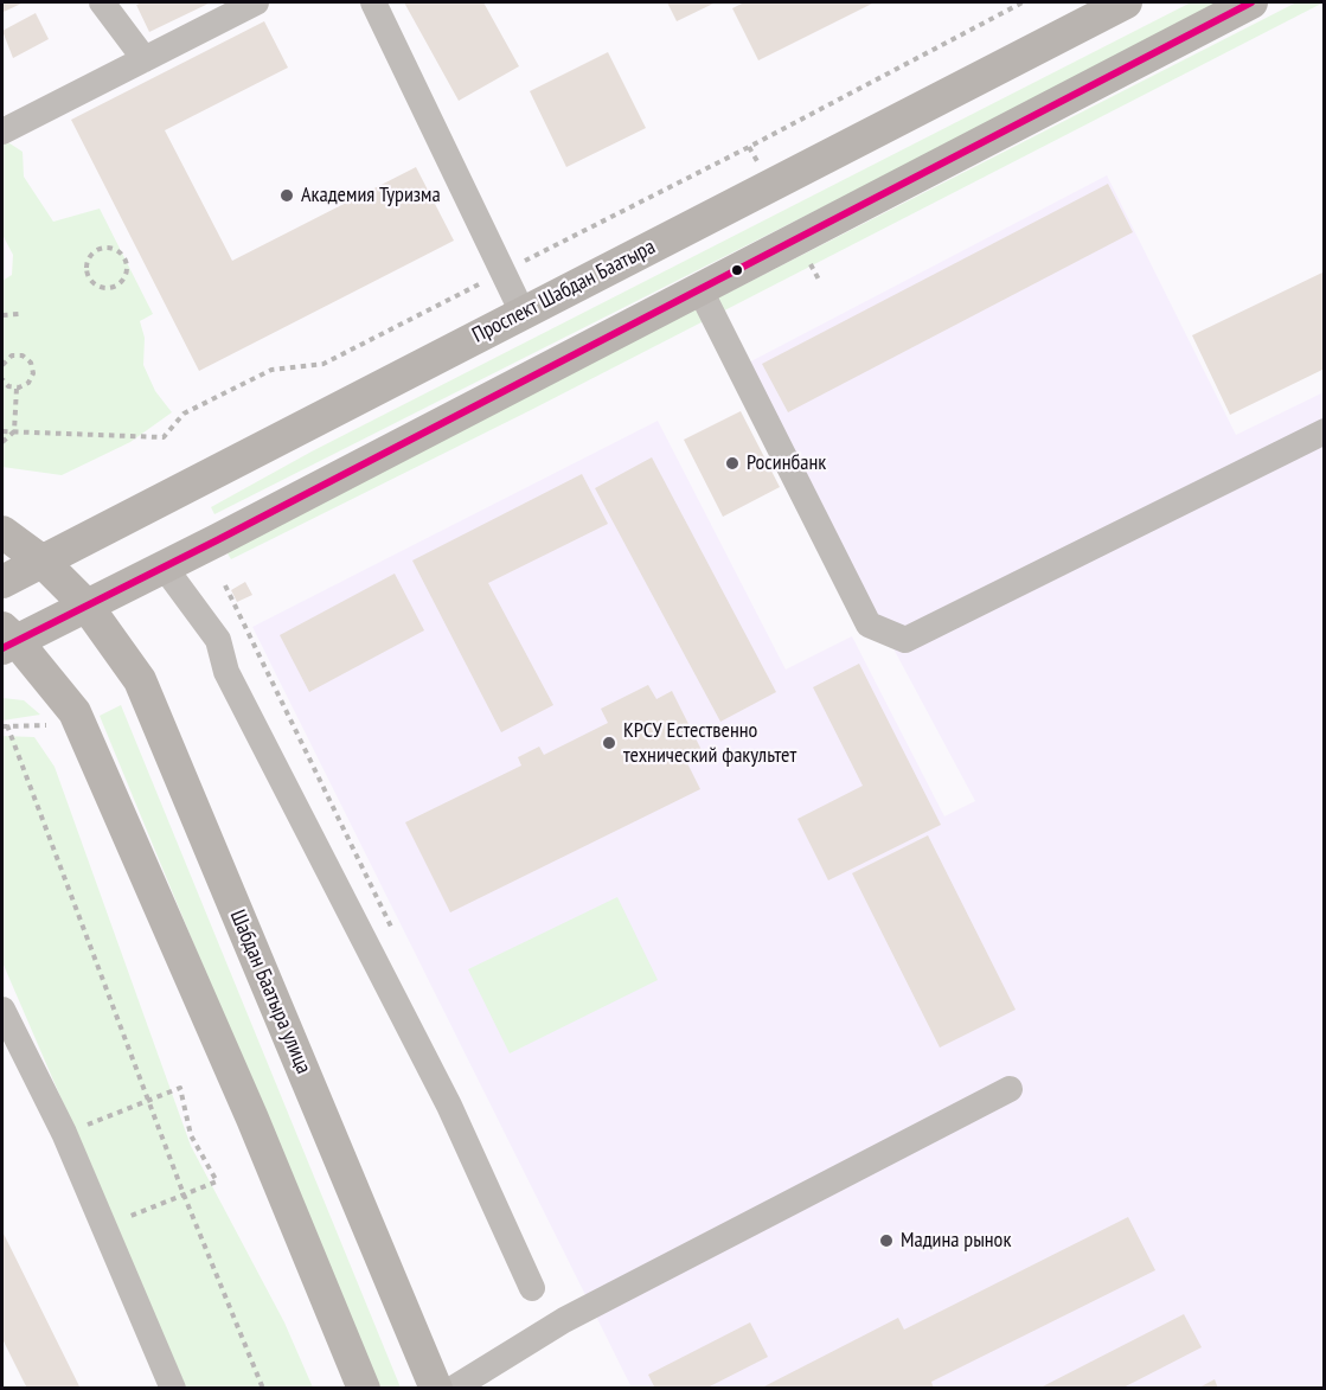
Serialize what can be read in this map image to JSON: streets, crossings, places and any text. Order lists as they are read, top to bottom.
{
  "streets": {
    "main road": ["Проспект Шабдан Баатыра", "Шабдан Баатыра улица"]
  },
  "crossings": [
    ["Проспект Шабдан Баатыра", "Шабдан Баатыра улица"]
  ],
  "places": [
    "Академия Туризма",
    "Росинбанк",
    "КРСУ Естественно технический факультет",
    "Мадина рынок"
  ]
}
